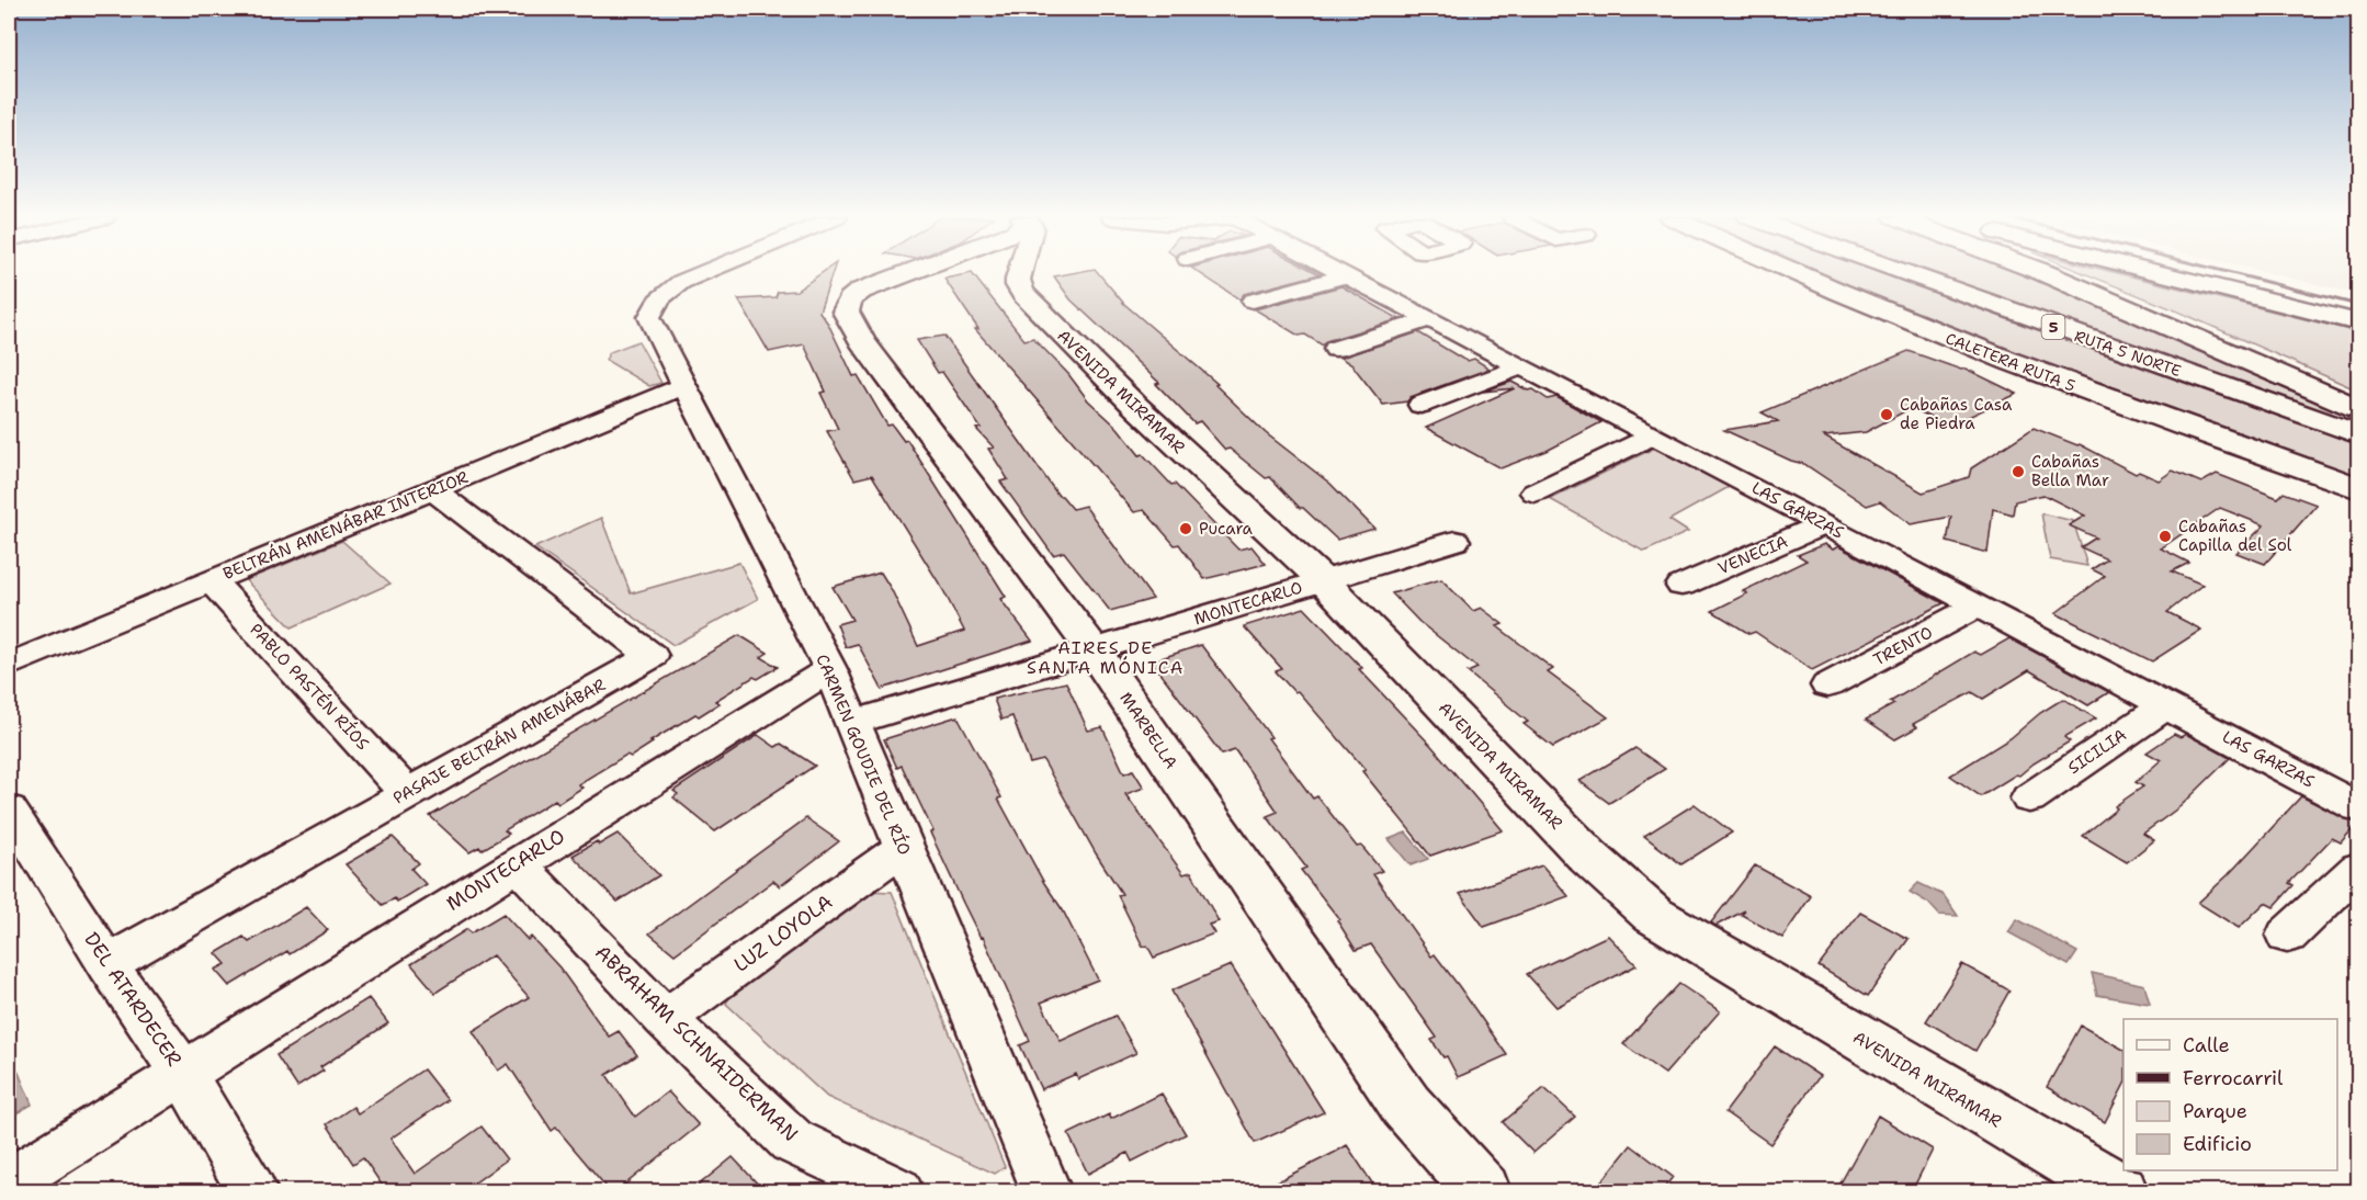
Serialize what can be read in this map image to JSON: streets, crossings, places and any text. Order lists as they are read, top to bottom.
{
  "streets": {
    "main road": [
      "5",
      "RUTA 5 NORTE",
      "CALETERA RUTA 5",
      "AVENIDA MIRAMAR",
      "MARBELLA"
    ],
    "street": [
      "LAS GARZAS",
      "BELTRÁN AMENÁBAR INTERIOR",
      "VENECIA",
      "MONTECARLO",
      "TRENTO",
      "PABLO PASTÉN RÍOS",
      "PASAJE BELTRÁN AMENÁBAR",
      "SICILIA",
      "CARMEN GOUDIE DEL RÍO",
      "LUZ LOYOLA",
      "DEL ATARDECER",
      "ABRAHAM SCHNAIDERMAN"
    ]
  },
  "crossings": [
    ["AVENIDA MIRAMAR", "MONTECARLO"],
    ["LAS GARZAS", "VENECIA"],
    ["LAS GARZAS", "TRENTO"],
    ["LAS GARZAS", "SICILIA"],
    ["BELTRÁN AMENÁBAR INTERIOR", "PABLO PASTÉN RÍOS"],
    ["BELTRÁN AMENÁBAR INTERIOR", "PASAJE BELTRÁN AMENÁBAR"],
    ["BELTRÁN AMENÁBAR INTERIOR", "CARMEN GOUDIE DEL RÍO"],
    ["MONTECARLO", "MARBELLA"],
    ["MONTECARLO", "CARMEN GOUDIE DEL RÍO"],
    ["MONTECARLO", "DEL ATARDECER"],
    ["MONTECARLO", "ABRAHAM SCHNAIDERMAN"],
    ["PABLO PASTÉN RÍOS", "PASAJE BELTRÁN AMENÁBAR"],
    ["PASAJE BELTRÁN AMENÁBAR", "DEL ATARDECER"],
    ["CARMEN GOUDIE DEL RÍO", "LUZ LOYOLA"],
    ["LUZ LOYOLA", "ABRAHAM SCHNAIDERMAN"]
  ],
  "districts": ["AIRES DE SANTA MÓNICA"],
  "places": [
    "Cabañas Casa de Piedra",
    "Cabañas Bella Mar",
    "Pucara",
    "Cabañas Capilla del Sol"
  ],
  "legend": [
    "Calle",
    "Ferrocarril",
    "Parque",
    "Edificio"
  ]
}
